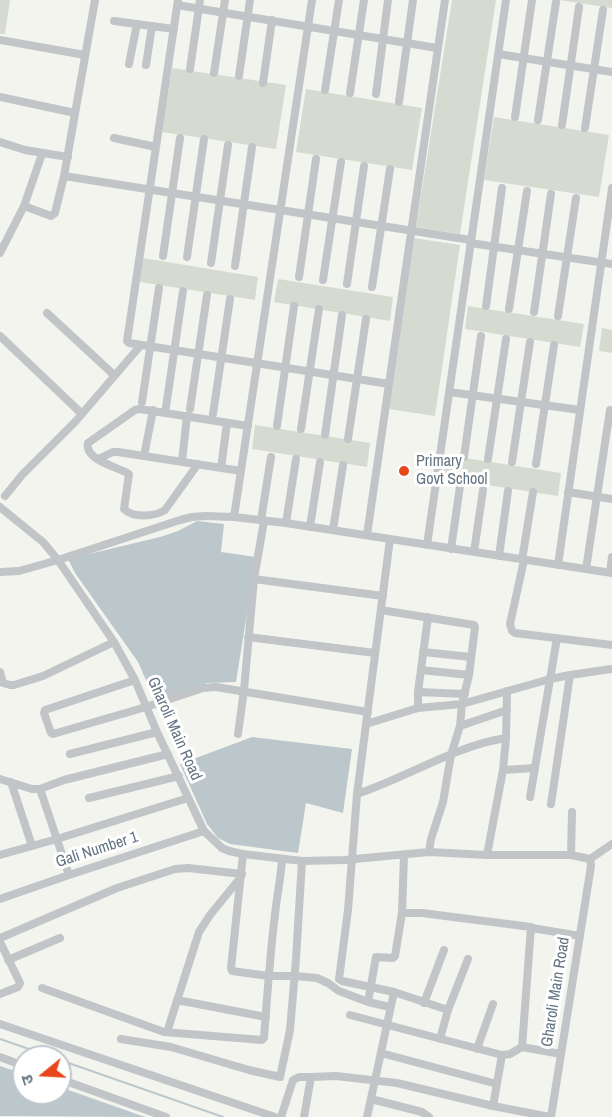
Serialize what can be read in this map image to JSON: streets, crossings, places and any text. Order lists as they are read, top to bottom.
{
  "streets": {
    "street": ["Gharoli Main Road", "Gali Number 1"]
  },
  "crossings": [
    ["Gharoli Main Road", "Gali Number 1"]
  ],
  "places": ["Primary Govt School"],
  "north": "left"
}
